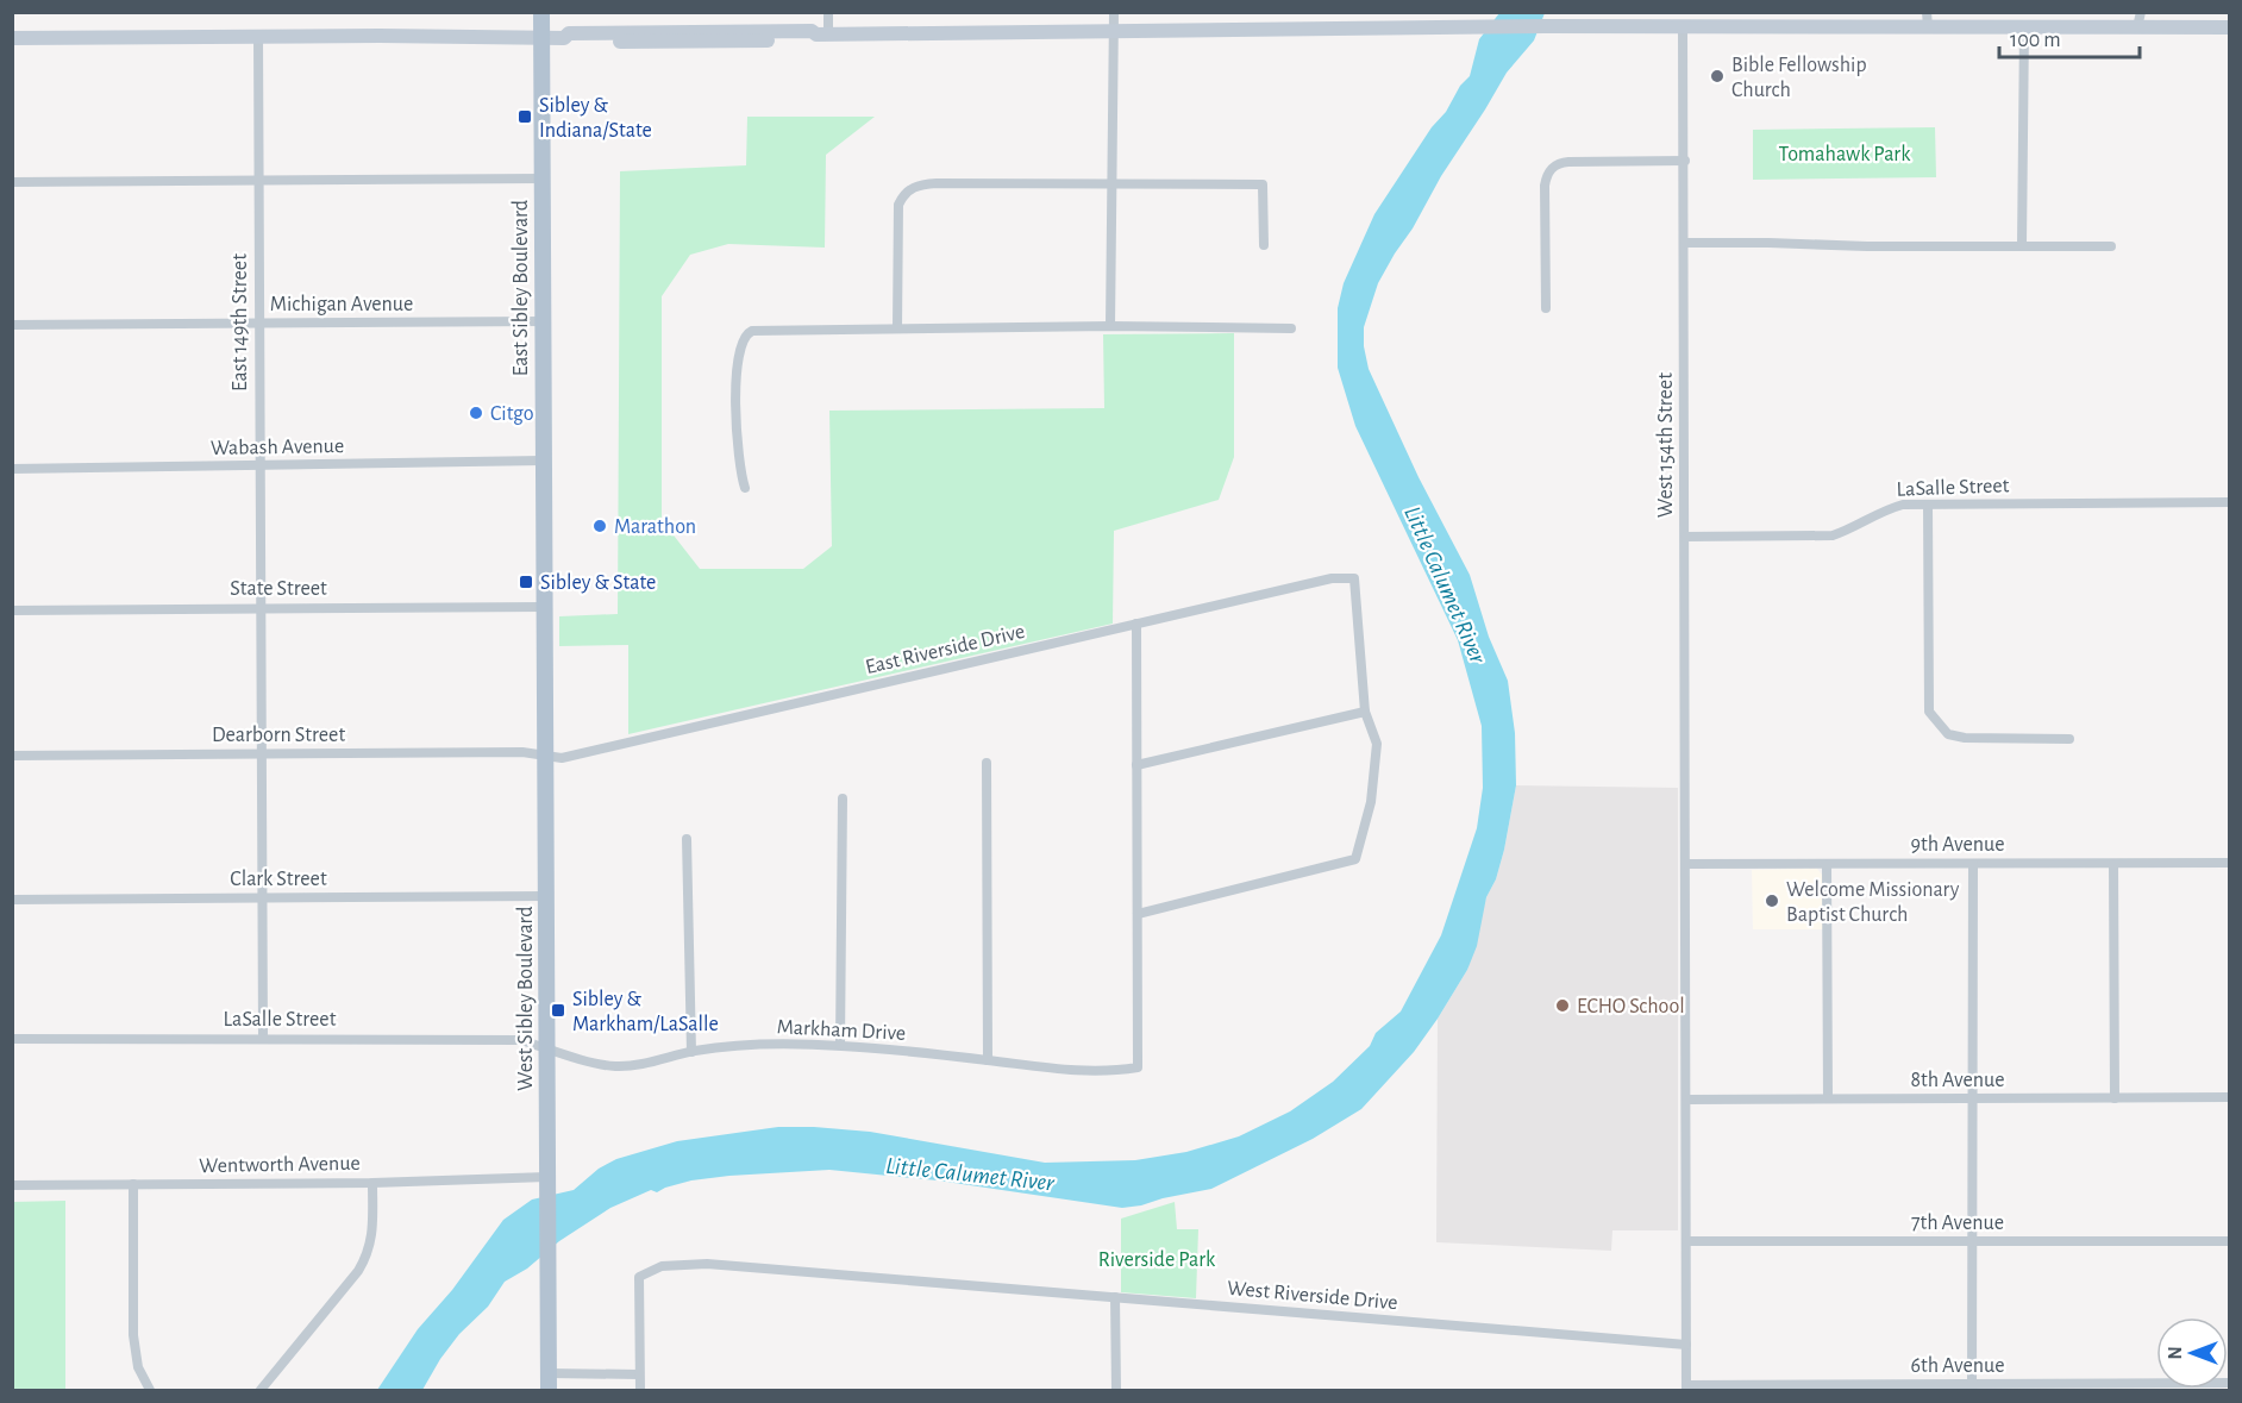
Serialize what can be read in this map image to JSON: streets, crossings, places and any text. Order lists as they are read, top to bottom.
{
  "streets": {
    "main road": ["East Sibley Boulevard", "West Sibley Boulevard"],
    "street": [
      "Michigan Avenue",
      "East 149th Street",
      "West 154th Street",
      "Wabash Avenue",
      "LaSalle Street",
      "State Street",
      "East Riverside Drive",
      "Dearborn Street",
      "9th Avenue",
      "Clark Street",
      "Markham Drive",
      "8th Avenue",
      "Wentworth Avenue",
      "7th Avenue",
      "West Riverside Drive",
      "6th Avenue"
    ]
  },
  "crossings": [
    ["East Sibley Boulevard", "Michigan Avenue"],
    ["East Sibley Boulevard", "Wabash Avenue"],
    ["East Sibley Boulevard", "State Street"],
    ["East Sibley Boulevard", "West Sibley Boulevard"],
    ["Michigan Avenue", "East 149th Street"],
    ["East 149th Street", "Wabash Avenue"],
    ["East 149th Street", "LaSalle Street"],
    ["East 149th Street", "State Street"],
    ["East 149th Street", "Dearborn Street"],
    ["East 149th Street", "Clark Street"],
    ["West 154th Street", "LaSalle Street"],
    ["West 154th Street", "9th Avenue"],
    ["West 154th Street", "8th Avenue"],
    ["West 154th Street", "7th Avenue"],
    ["West 154th Street", "West Riverside Drive"],
    ["West 154th Street", "6th Avenue"],
    ["LaSalle Street", "West Sibley Boulevard"],
    ["LaSalle Street", "Markham Drive"],
    ["State Street", "West Sibley Boulevard"],
    ["East Riverside Drive", "Dearborn Street"],
    ["East Riverside Drive", "West Sibley Boulevard"],
    ["Dearborn Street", "West Sibley Boulevard"],
    ["Clark Street", "West Sibley Boulevard"],
    ["West Sibley Boulevard", "Markham Drive"],
    ["West Sibley Boulevard", "Wentworth Avenue"]
  ],
  "water": ["Little Calumet River"],
  "parks": ["Tomahawk Park", "Riverside Park"],
  "places": {
    "other": [
      "Bible Fellowship Church",
      "Citgo",
      "Marathon",
      "Welcome Missionary Baptist Church",
      "ECHO School"
    ],
    "transit": ["Sibley & Indiana/State", "Sibley & State", "Sibley & Markham/LaSalle"]
  },
  "scale_bar": "100 m",
  "north": "left"
}
